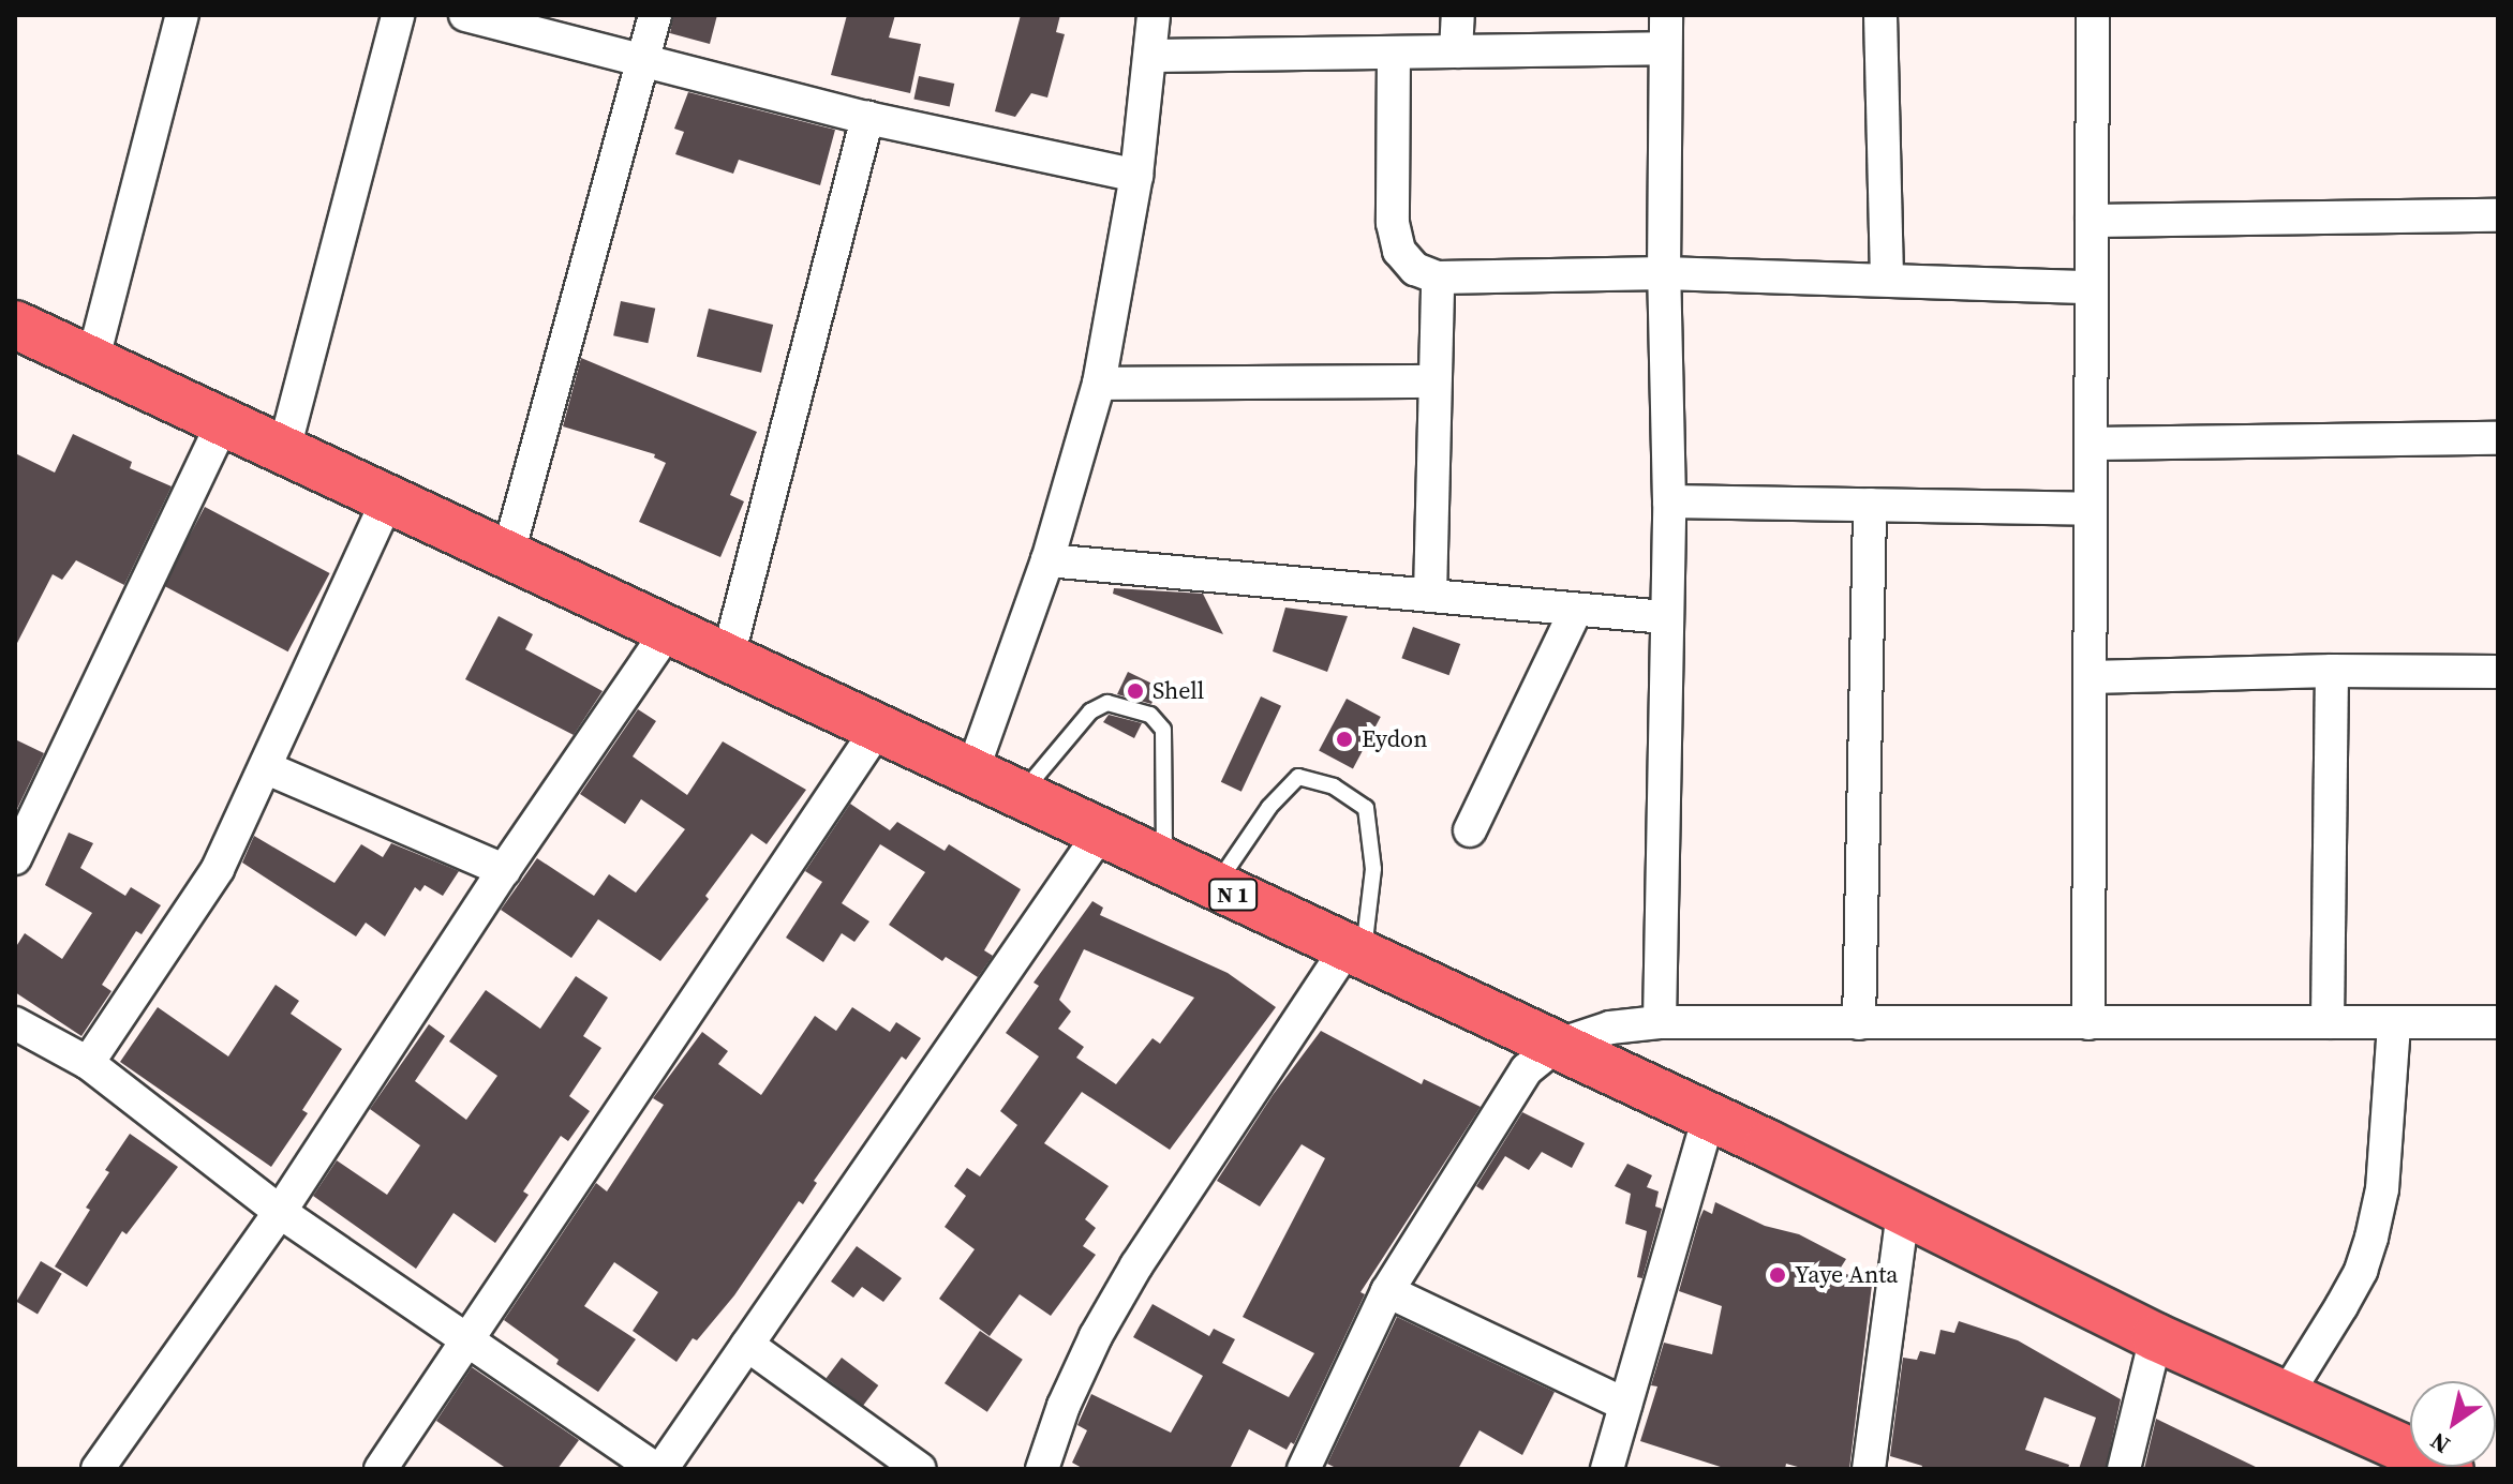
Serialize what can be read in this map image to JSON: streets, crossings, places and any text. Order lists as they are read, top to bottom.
{
  "streets": {
    "highway": ["N 1"]
  },
  "places": ["Shell", "Eydon", "Yaye Anta"],
  "north": "bottom left"
}
